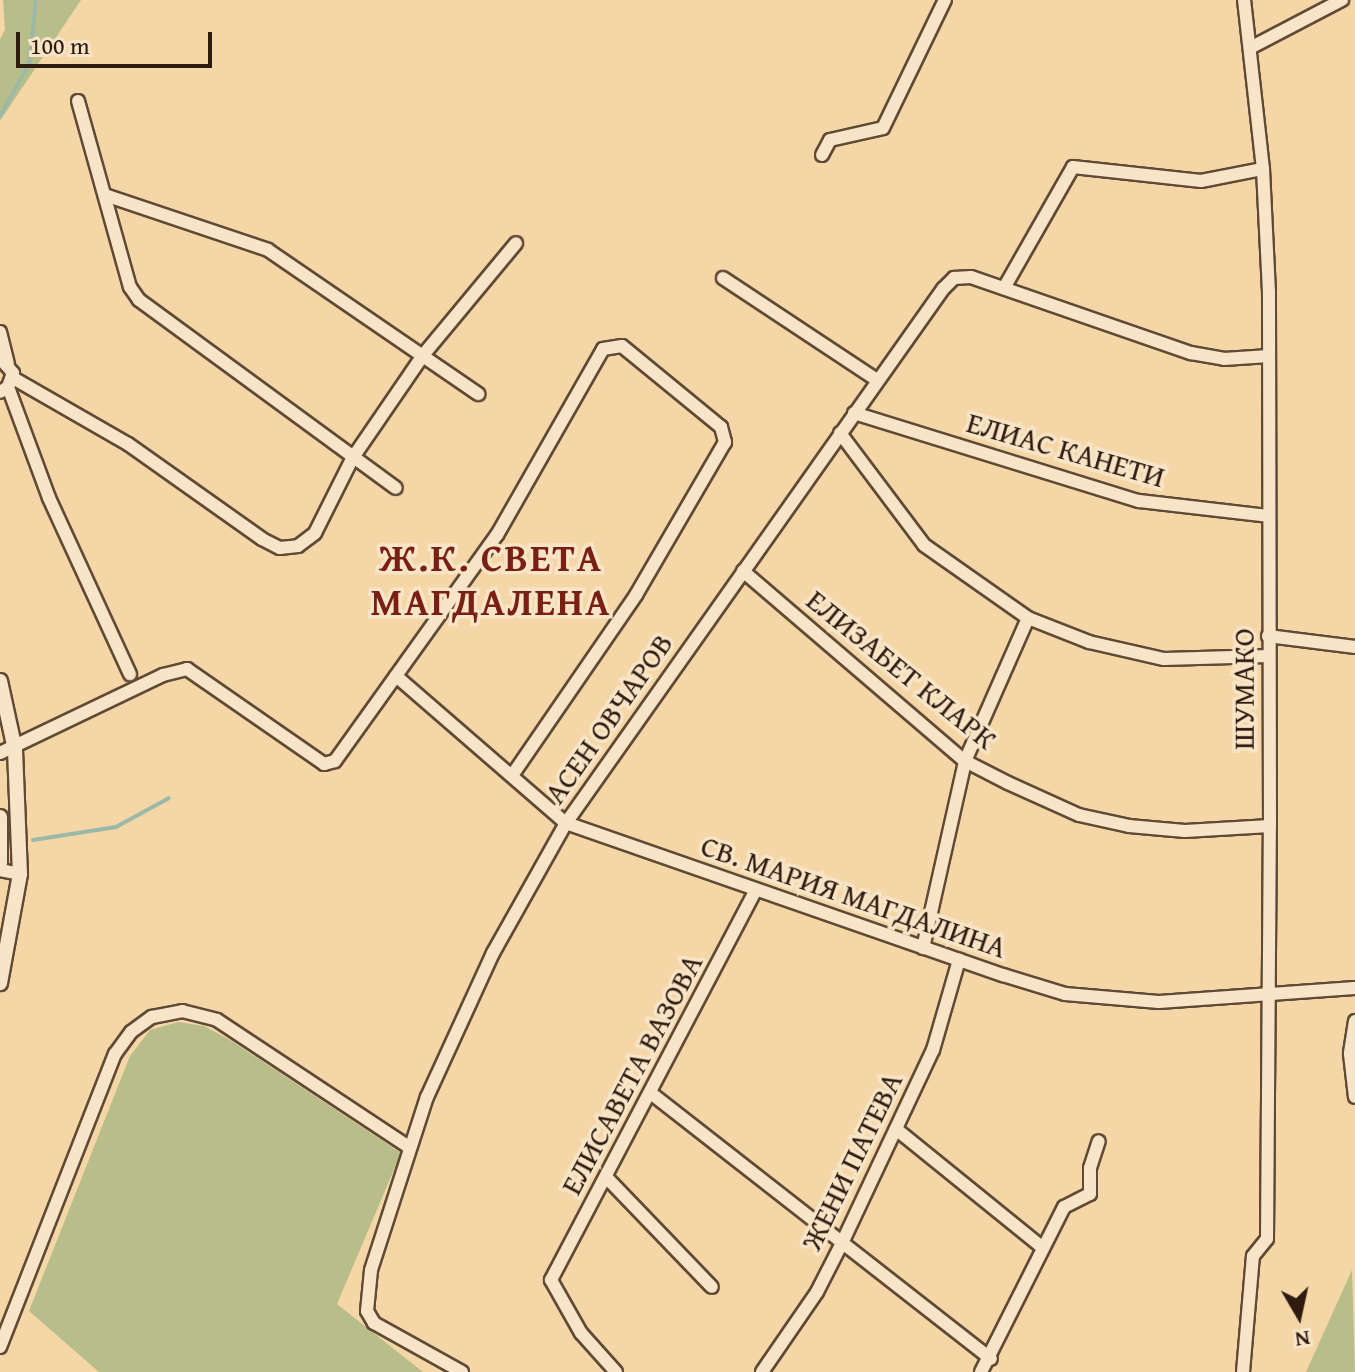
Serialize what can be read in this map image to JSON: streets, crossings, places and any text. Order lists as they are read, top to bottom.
{
  "streets": {
    "street": [
      "ЕЛИАС КАНЕТИ",
      "ЕЛИЗАБЕТ КЛАРК",
      "ШУМАКО",
      "АСЕН ОВЧАРОВ",
      "СВ. МАРИЯ МАГДАЛИНА",
      "ЕЛИСАВЕТА ВАЗОВА",
      "ЖЕНИ ПАТЕВА"
    ]
  },
  "crossings": [
    ["ЕЛИАС КАНЕТИ", "ШУМАКО"],
    ["ЕЛИАС КАНЕТИ", "АСЕН ОВЧАРОВ"],
    ["ЕЛИЗАБЕТ КЛАРК", "ШУМАКО"],
    ["ЕЛИЗАБЕТ КЛАРК", "АСЕН ОВЧАРОВ"],
    ["ШУМАКО", "СВ. МАРИЯ МАГДАЛИНА"],
    ["АСЕН ОВЧАРОВ", "СВ. МАРИЯ МАГДАЛИНА"],
    ["СВ. МАРИЯ МАГДАЛИНА", "ЕЛИСАВЕТА ВАЗОВА"],
    ["СВ. МАРИЯ МАГДАЛИНА", "ЖЕНИ ПАТЕВА"]
  ],
  "districts": ["Ж.К. СВЕТА МАГДАЛЕНА"],
  "scale_bar": "100 m",
  "north": "bottom"
}
